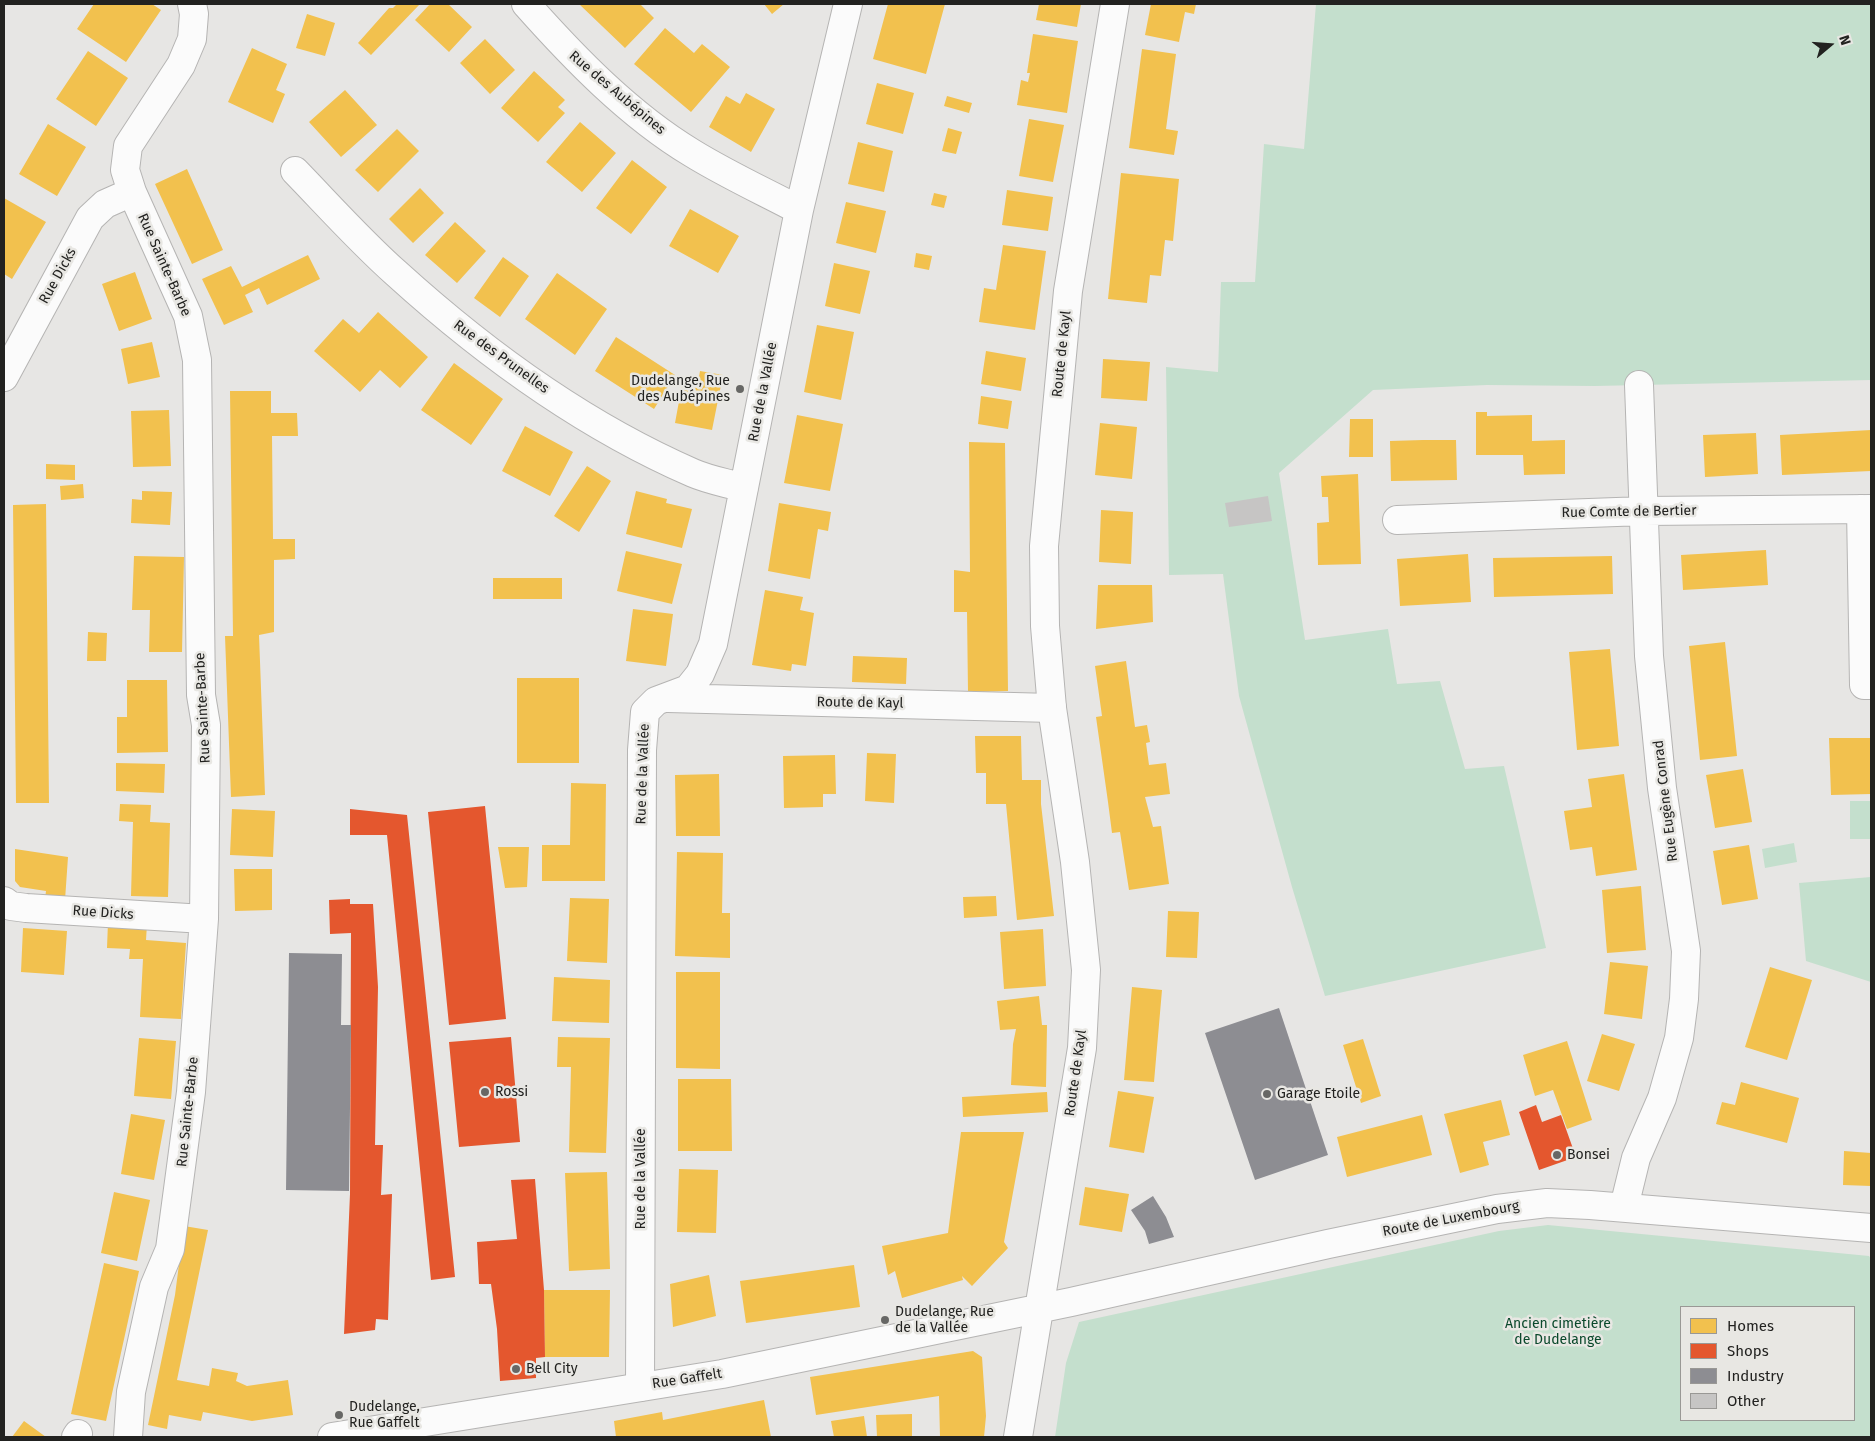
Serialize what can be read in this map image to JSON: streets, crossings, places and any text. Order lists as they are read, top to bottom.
{
  "streets": {
    "street": [
      "Rue des Aubépines",
      "Rue Sainte-Barbe",
      "Rue Dicks",
      "Route de Kayl",
      "Rue des Prunelles",
      "Rue de la Vallée",
      "Rue Comte de Bertier",
      "Rue Eugène Conrad",
      "Route de Luxembourg",
      "Rue Gaffelt"
    ]
  },
  "crossings": [
    ["Rue des Aubépines", "Rue de la Vallée"],
    ["Rue Sainte-Barbe", "Rue Dicks"],
    ["Route de Kayl", "Rue de la Vallée"],
    ["Route de Kayl", "Route de Luxembourg"],
    ["Route de Kayl", "Rue Gaffelt"],
    ["Rue des Prunelles", "Rue de la Vallée"],
    ["Rue de la Vallée", "Rue Gaffelt"],
    ["Rue Comte de Bertier", "Rue Eugène Conrad"],
    ["Rue Eugène Conrad", "Route de Luxembourg"],
    ["Route de Luxembourg", "Rue Gaffelt"]
  ],
  "parks": ["Ancien cimetière de Dudelange"],
  "places": [
    "Dudelange, Rue des Aubépines",
    "Rossi",
    "Garage Etoile",
    "Bonsei",
    "Dudelange, Rue de la Vallée",
    "Bell City",
    "Dudelange, Rue Gaffelt"
  ],
  "legend": [
    "Homes",
    "Shops",
    "Industry",
    "Other"
  ],
  "north": "right"
}
